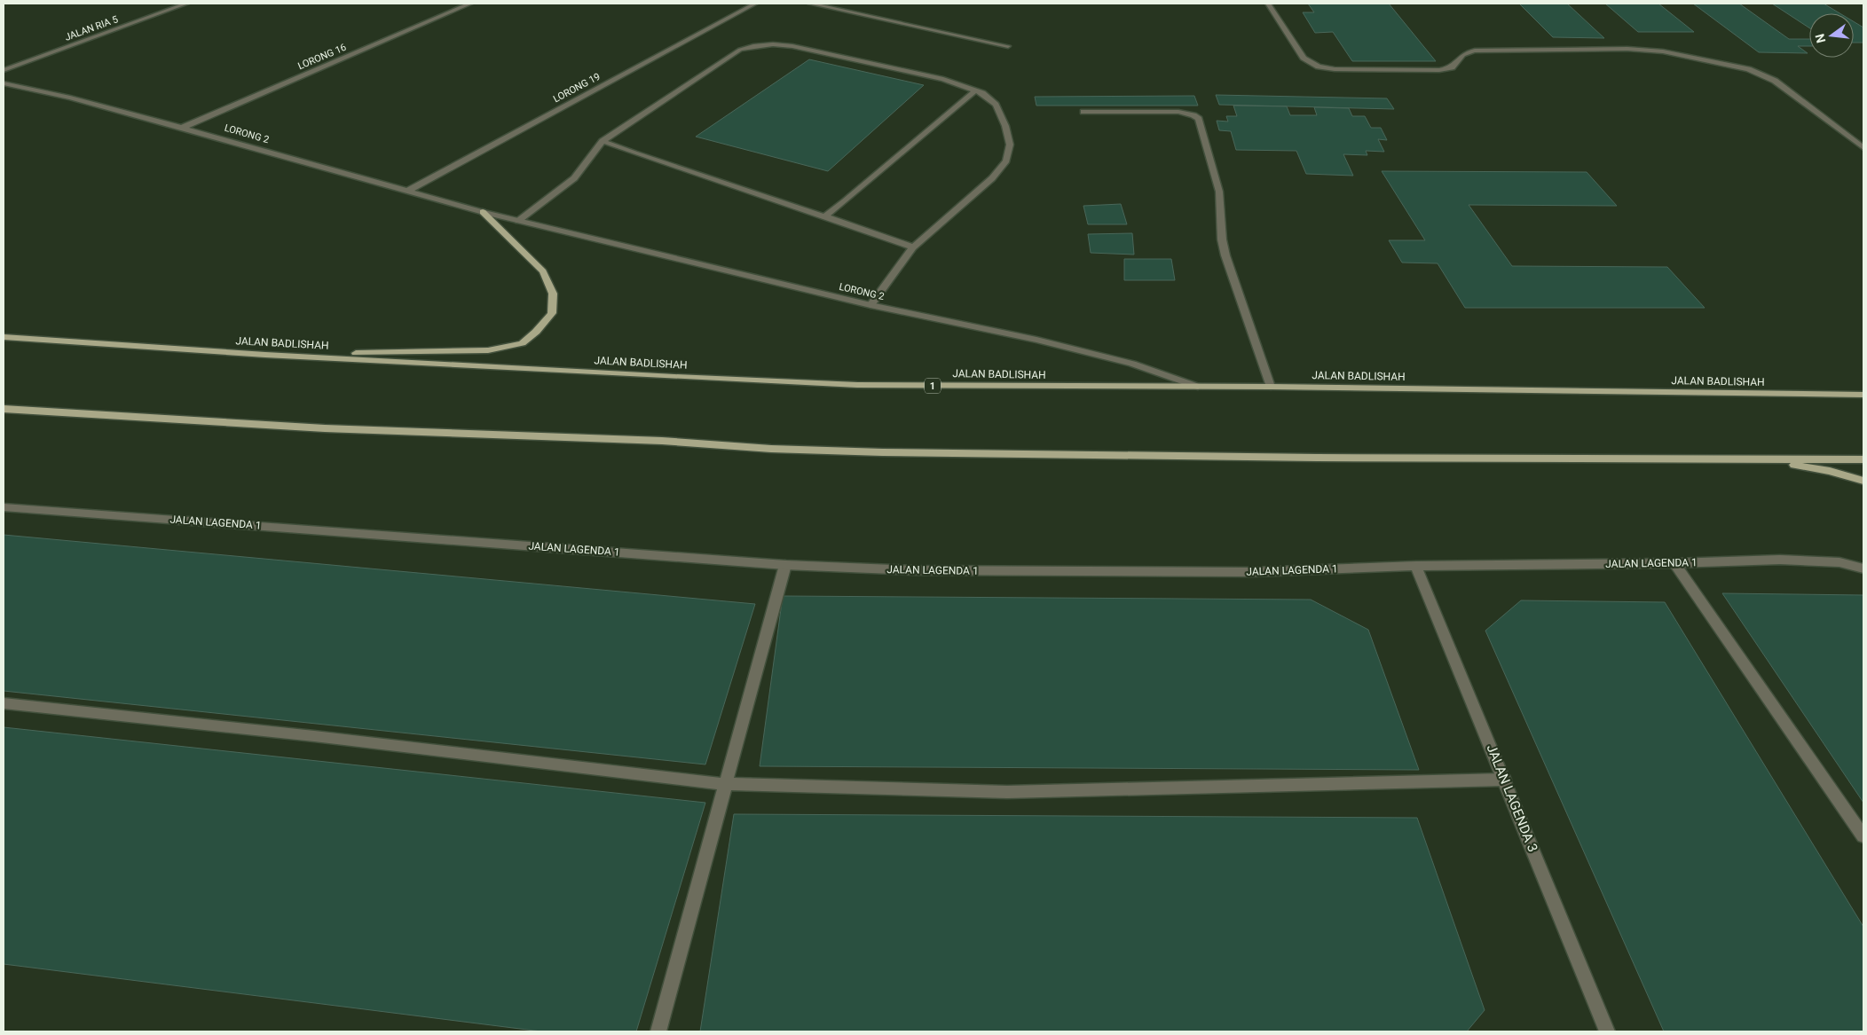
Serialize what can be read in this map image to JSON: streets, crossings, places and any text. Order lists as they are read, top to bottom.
{
  "streets": {
    "main road": ["JALAN BADLISHAH", "1"],
    "street": [
      "JALAN RIA 5",
      "LORONG 16",
      "LORONG 19",
      "LORONG 2",
      "JALAN LAGENDA 1",
      "JALAN LAGENDA 3"
    ]
  },
  "crossings": [
    ["LORONG 16", "LORONG 2"],
    ["LORONG 19", "LORONG 2"],
    ["LORONG 2", "JALAN BADLISHAH"],
    ["JALAN LAGENDA 1", "JALAN LAGENDA 3"]
  ],
  "north": "left"
}
